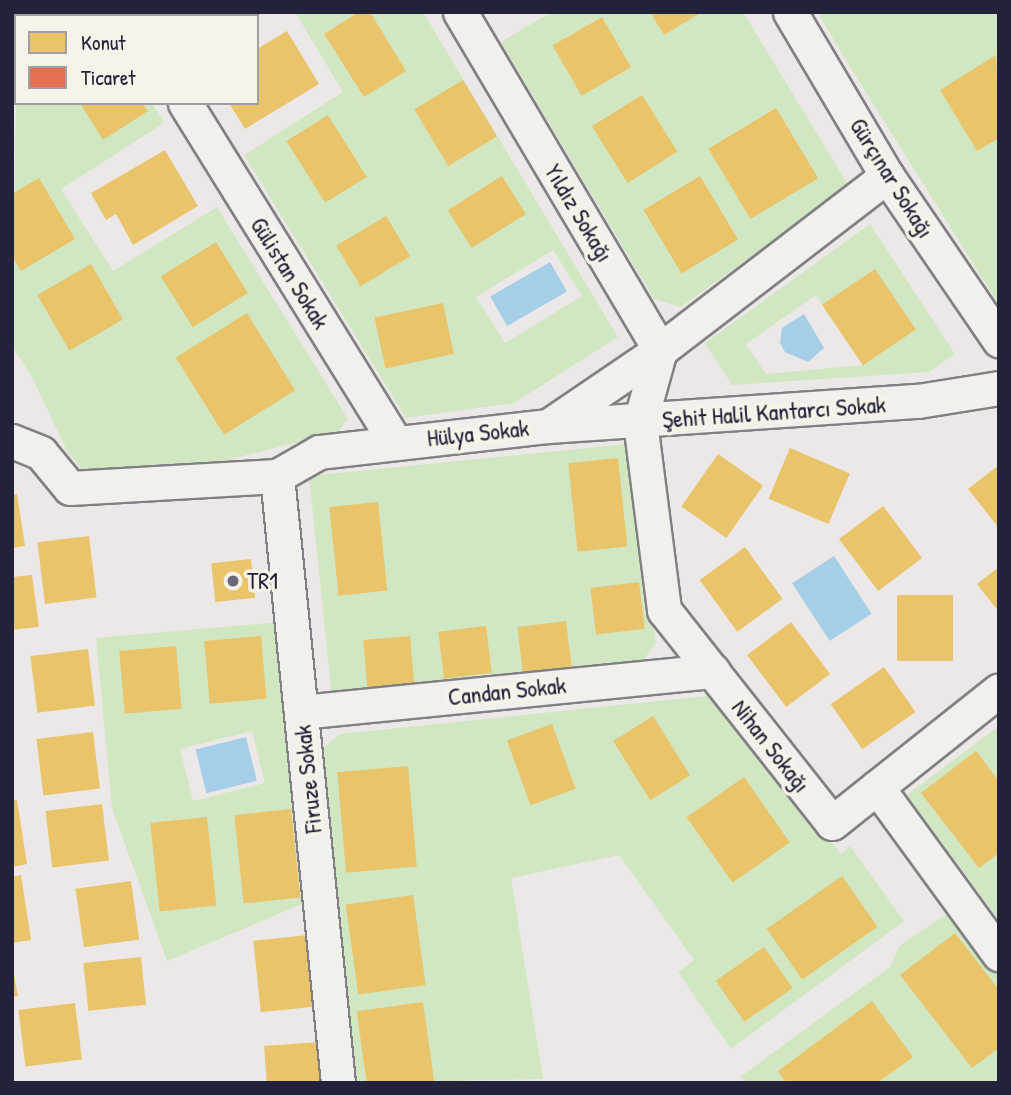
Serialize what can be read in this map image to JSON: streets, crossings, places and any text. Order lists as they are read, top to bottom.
{
  "streets": {
    "street": [
      "Gürçınar Sokağı",
      "Yıldız Sokağı",
      "Gülistan Sokak",
      "Şehit Halil Kantarcı Sokak",
      "Hülya Sokak",
      "Candan Sokak",
      "Nihan Sokağı",
      "Firuze Sokak"
    ]
  },
  "crossings": [
    ["Gürçınar Sokağı", "Hülya Sokak"],
    ["Yıldız Sokağı", "Hülya Sokak"],
    ["Gülistan Sokak", "Hülya Sokak"],
    ["Şehit Halil Kantarcı Sokak", "Hülya Sokak"],
    ["Şehit Halil Kantarcı Sokak", "Nihan Sokağı"],
    ["Hülya Sokak", "Firuze Sokak"],
    ["Candan Sokak", "Nihan Sokağı"],
    ["Candan Sokak", "Firuze Sokak"]
  ],
  "places": ["TR1"],
  "legend": ["Konut", "Ticaret"]
}
